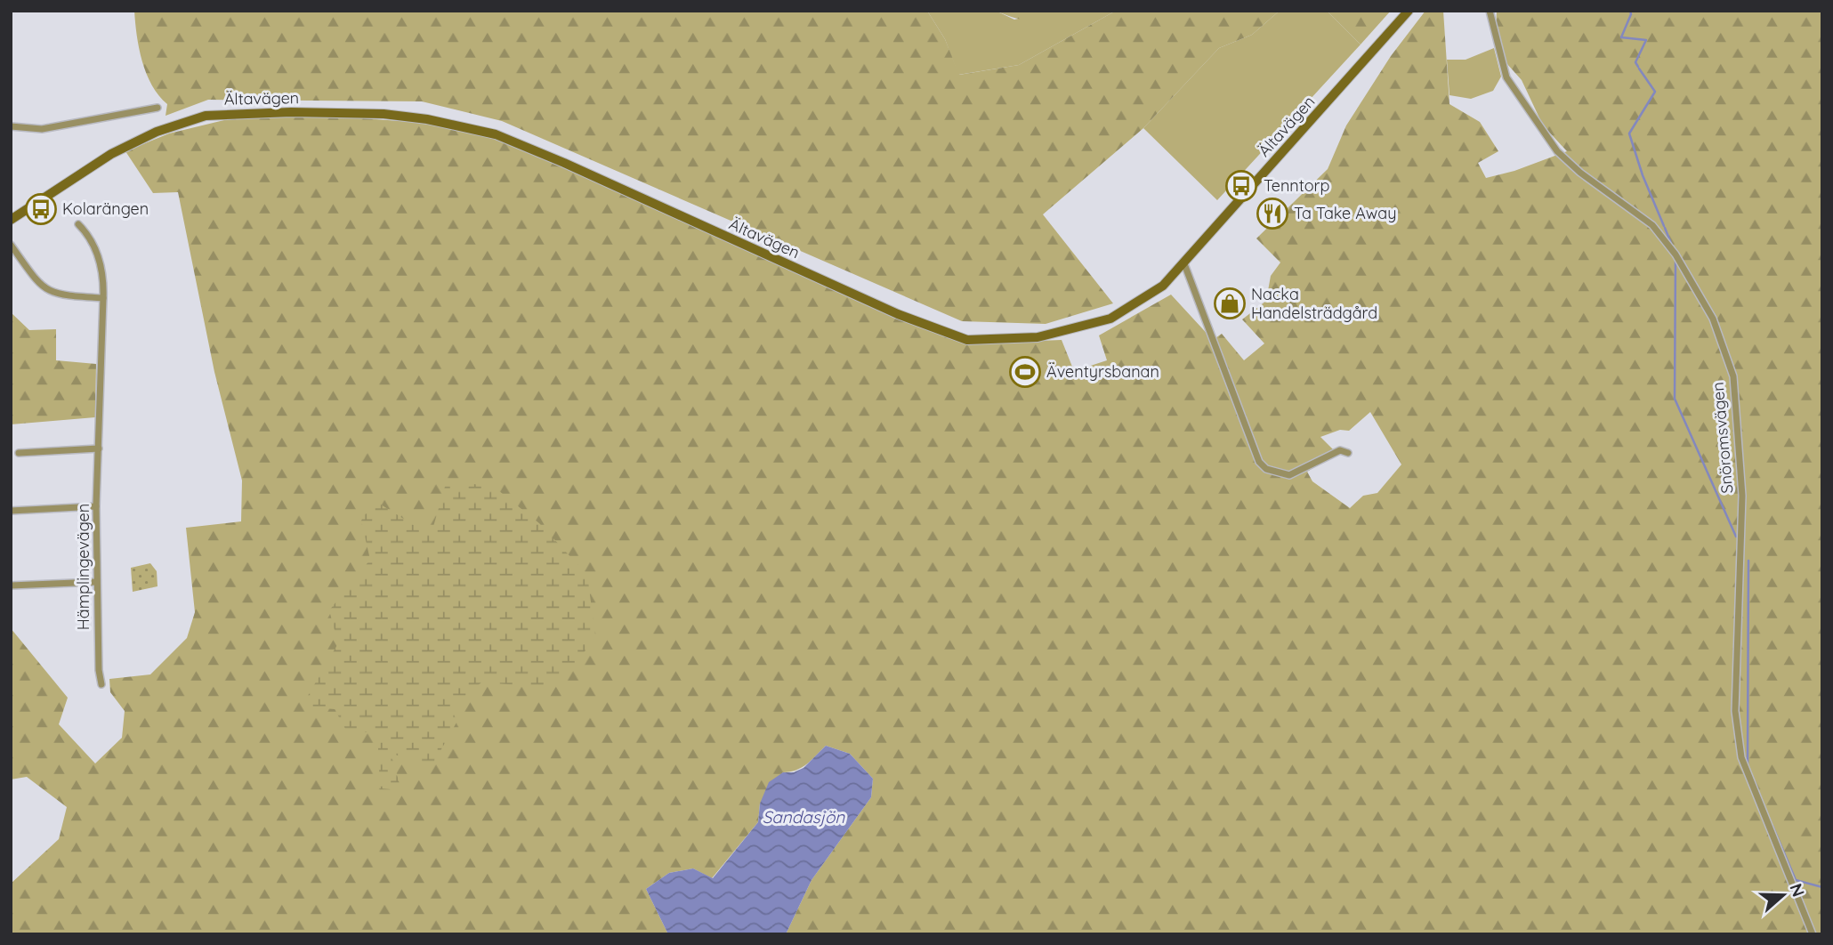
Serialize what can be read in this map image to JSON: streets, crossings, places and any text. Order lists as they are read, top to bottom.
{
  "streets": {
    "main road": ["Ältavägen"],
    "street": ["Snöromsvägen", "Hämplingevägen"]
  },
  "water": ["Sandasjön"],
  "places": {
    "bus stop": ["Tenntorp", "Kolarängen"],
    "restaurant": ["Ta Take Away"],
    "shop": ["Nacka Handelsträdgård"],
    "sports": ["Äventyrsbanan"]
  },
  "north": "right"
}
